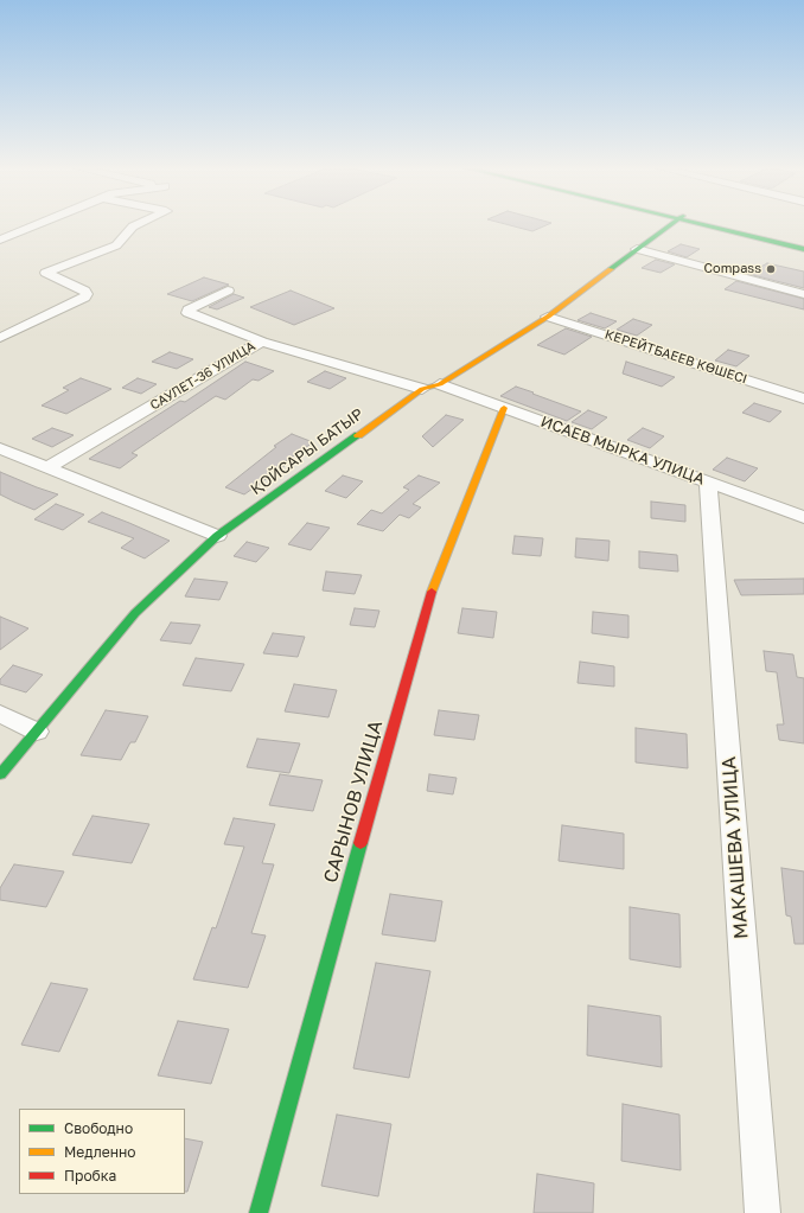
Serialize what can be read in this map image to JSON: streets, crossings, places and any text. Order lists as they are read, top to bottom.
{
  "streets": {
    "street": [
      "КЕРЕЙТБАЕЕВ КӨШЕСІ",
      "САУЛЕТ-36 УЛИЦА",
      "ИСАЕВ МЫРКА УЛИЦА",
      "ҚОЙСАРЫ БАТЫР",
      "САРЫНОВ УЛИЦА",
      "МАКАШЕВА УЛИЦА"
    ]
  },
  "crossings": [
    ["КЕРЕЙТБАЕЕВ КӨШЕСІ", "ҚОЙСАРЫ БАТЫР"],
    ["САУЛЕТ-36 УЛИЦА", "ҚОЙСАРЫ БАТЫР"],
    ["ИСАЕВ МЫРКА УЛИЦА", "ҚОЙСАРЫ БАТЫР"],
    ["ИСАЕВ МЫРКА УЛИЦА", "САРЫНОВ УЛИЦА"],
    ["ИСАЕВ МЫРКА УЛИЦА", "МАКАШЕВА УЛИЦА"]
  ],
  "places": ["Compass"],
  "legend": ["Свободно", "Медленно", "Пробка"]
}
